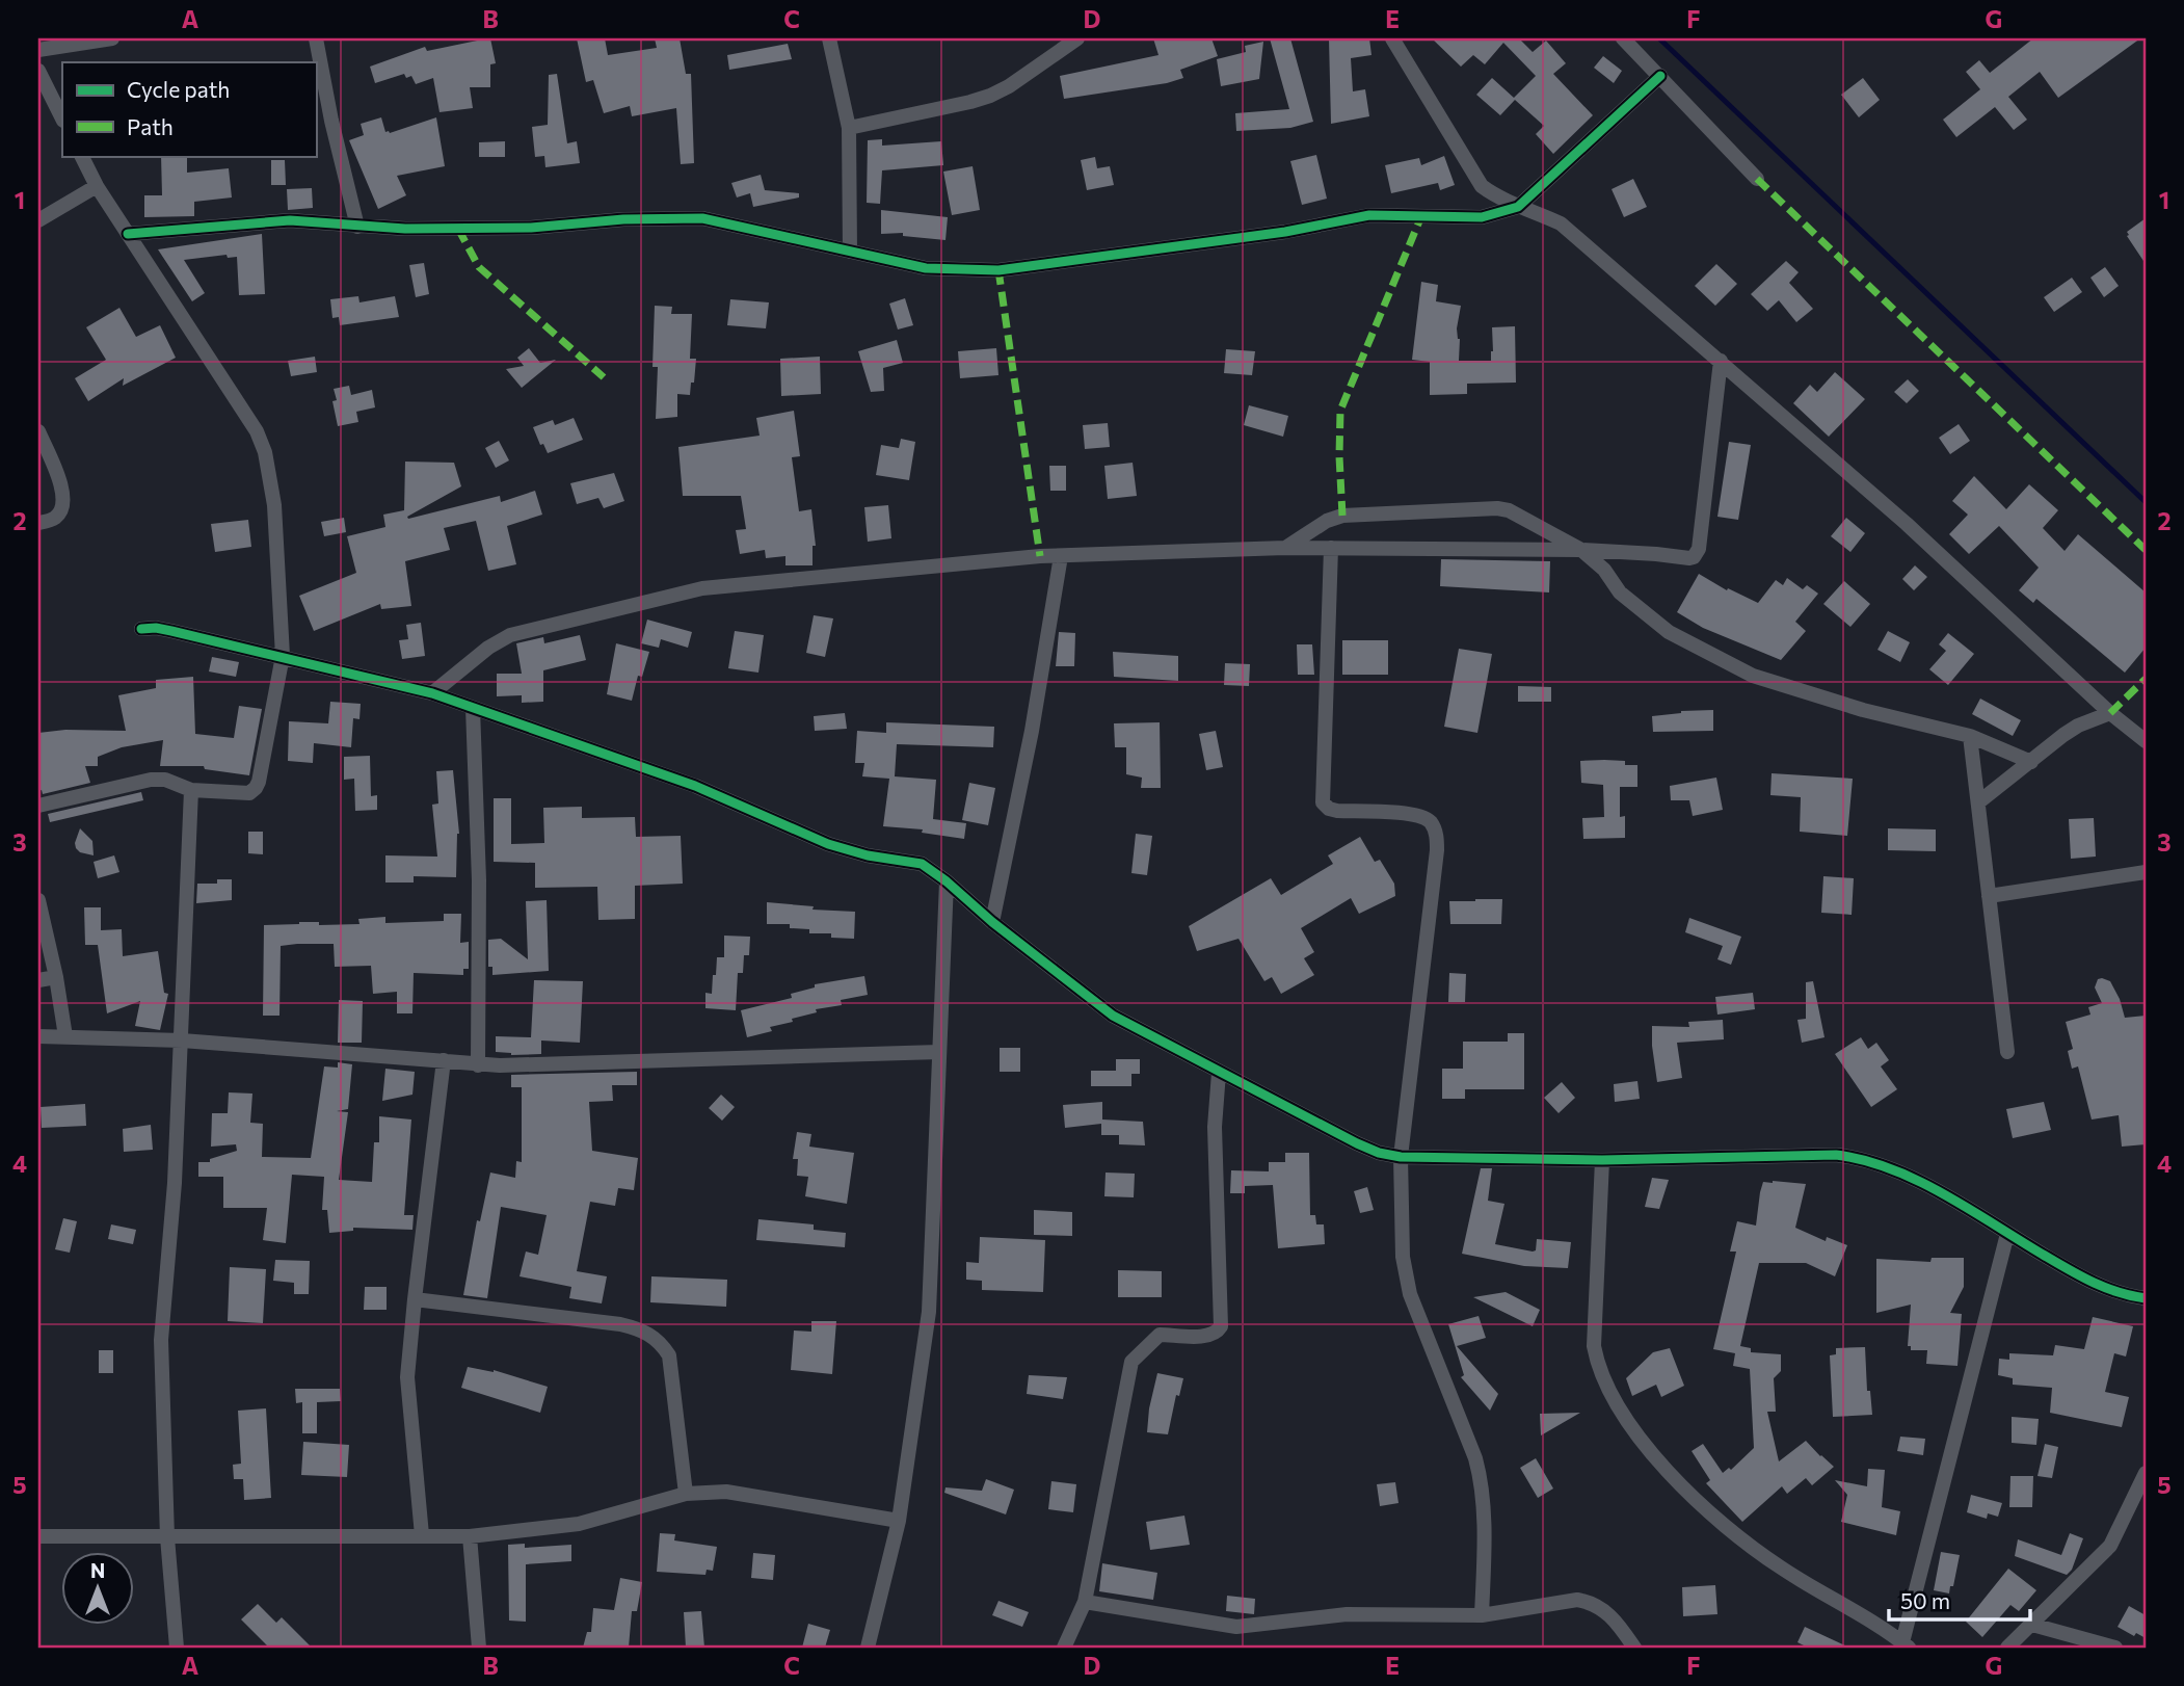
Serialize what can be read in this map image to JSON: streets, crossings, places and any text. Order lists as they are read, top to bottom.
{
  "legend": ["Cycle path", "Path"],
  "scale_bar": "50 m",
  "north": "top",
  "grid": {
    "columns": [
      "A",
      "B",
      "C",
      "D",
      "E",
      "F",
      "G"
    ],
    "rows": [
      "1",
      "2",
      "3",
      "4",
      "5"
    ]
  }
}
